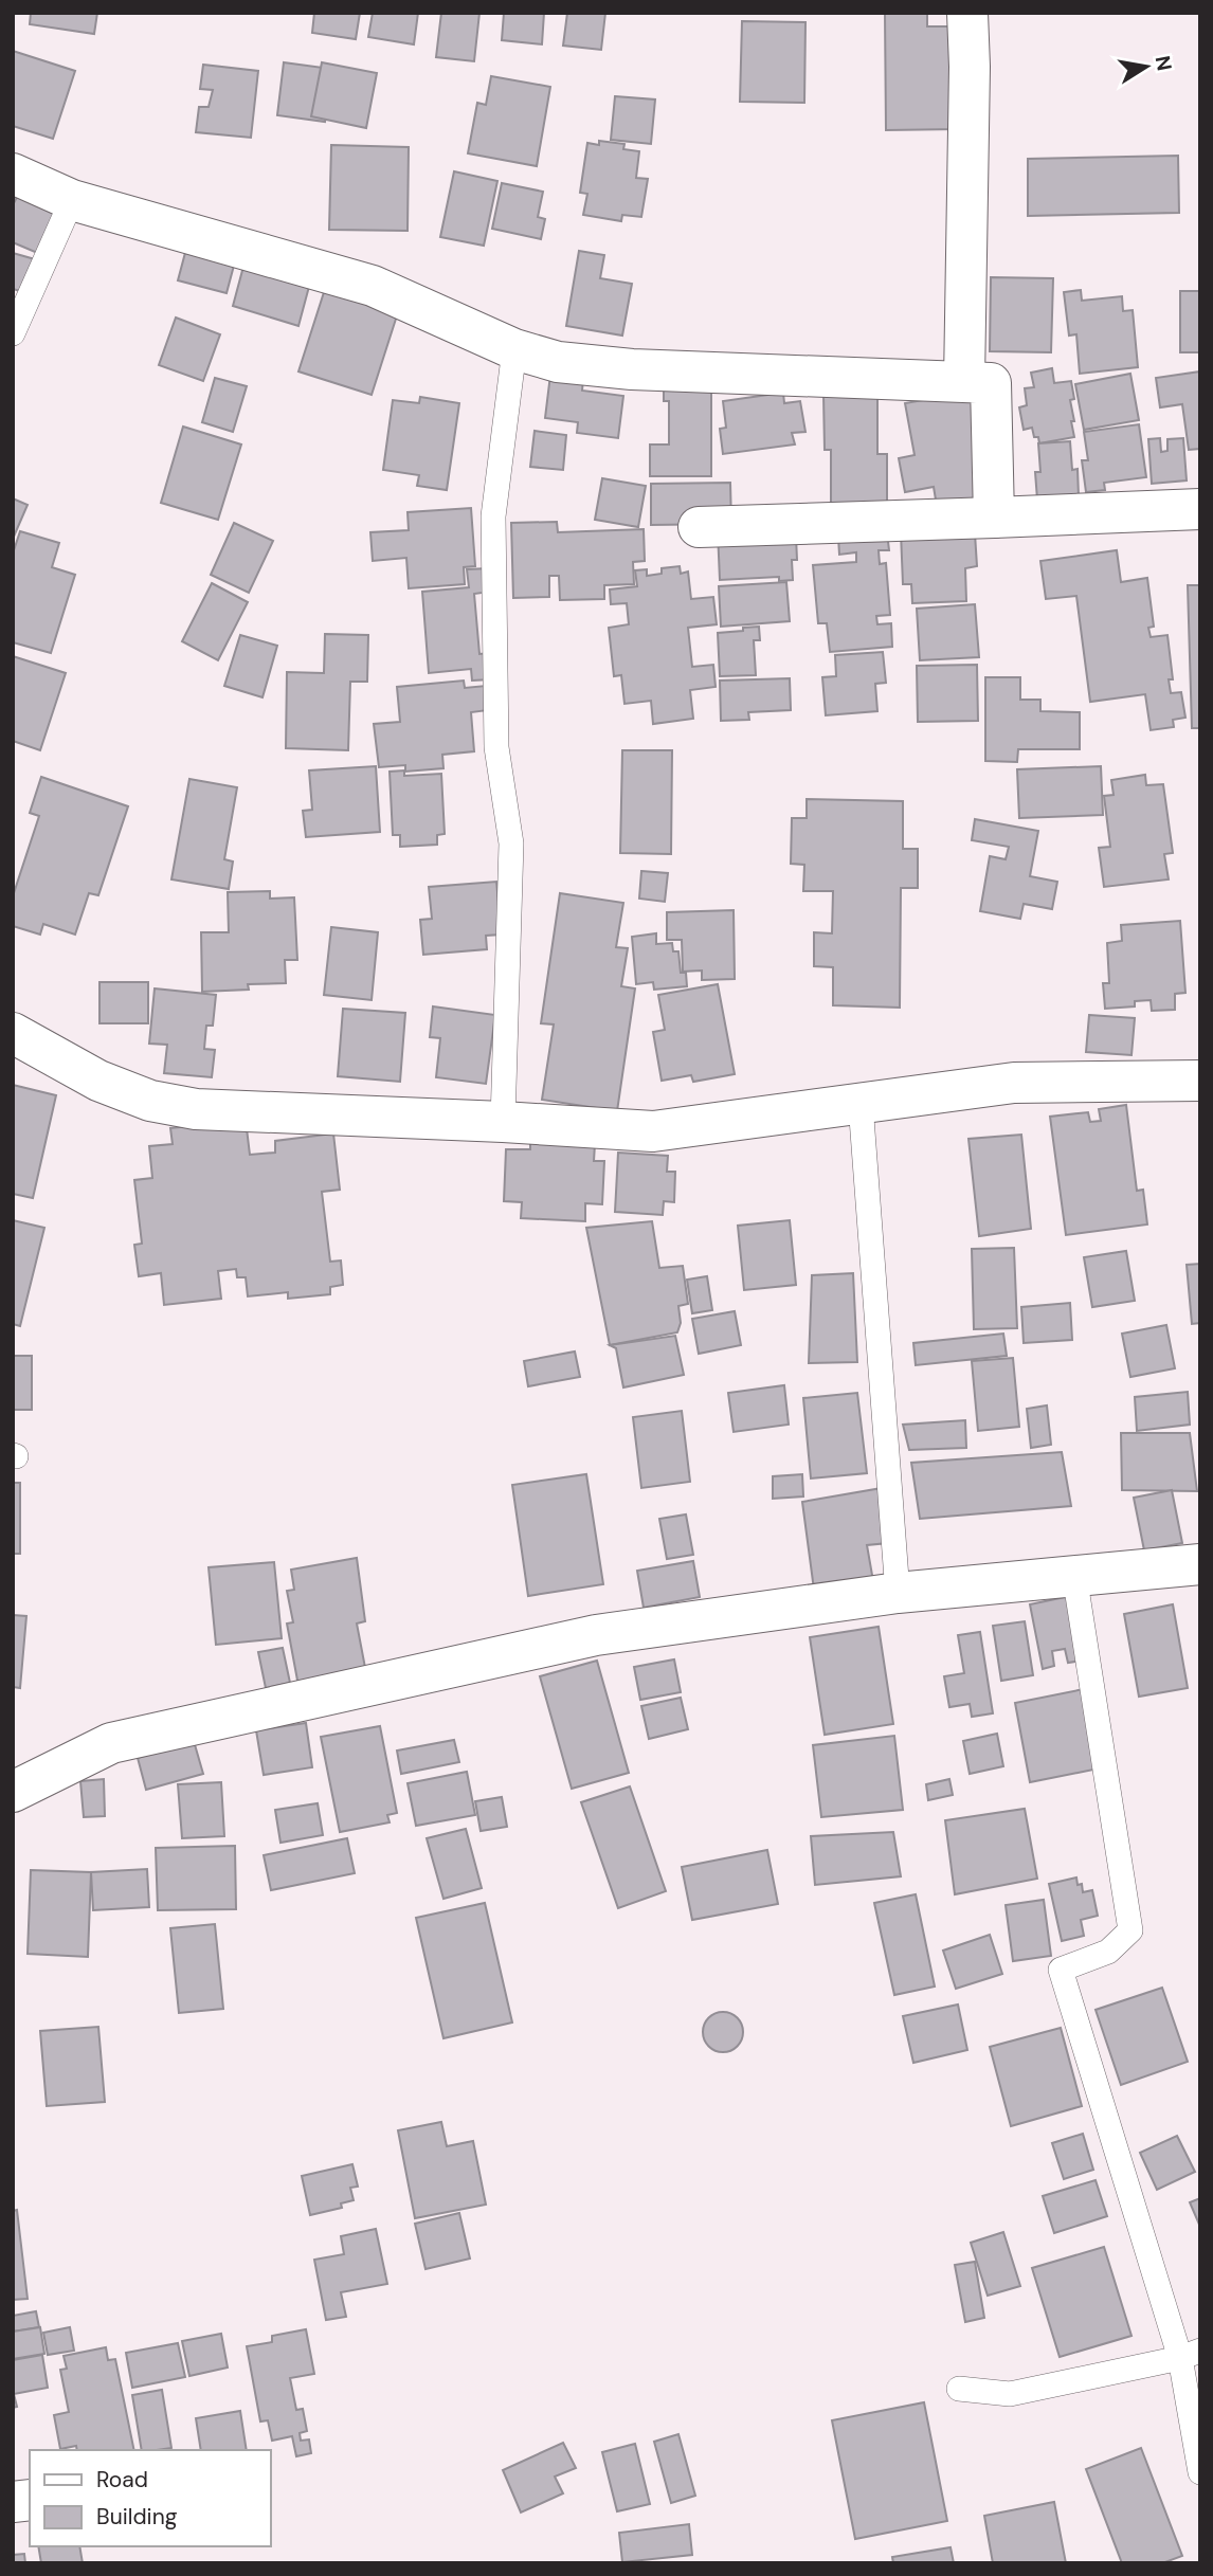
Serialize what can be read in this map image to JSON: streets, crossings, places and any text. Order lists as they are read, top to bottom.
{
  "legend": ["Road", "Building"],
  "north": "right"
}
